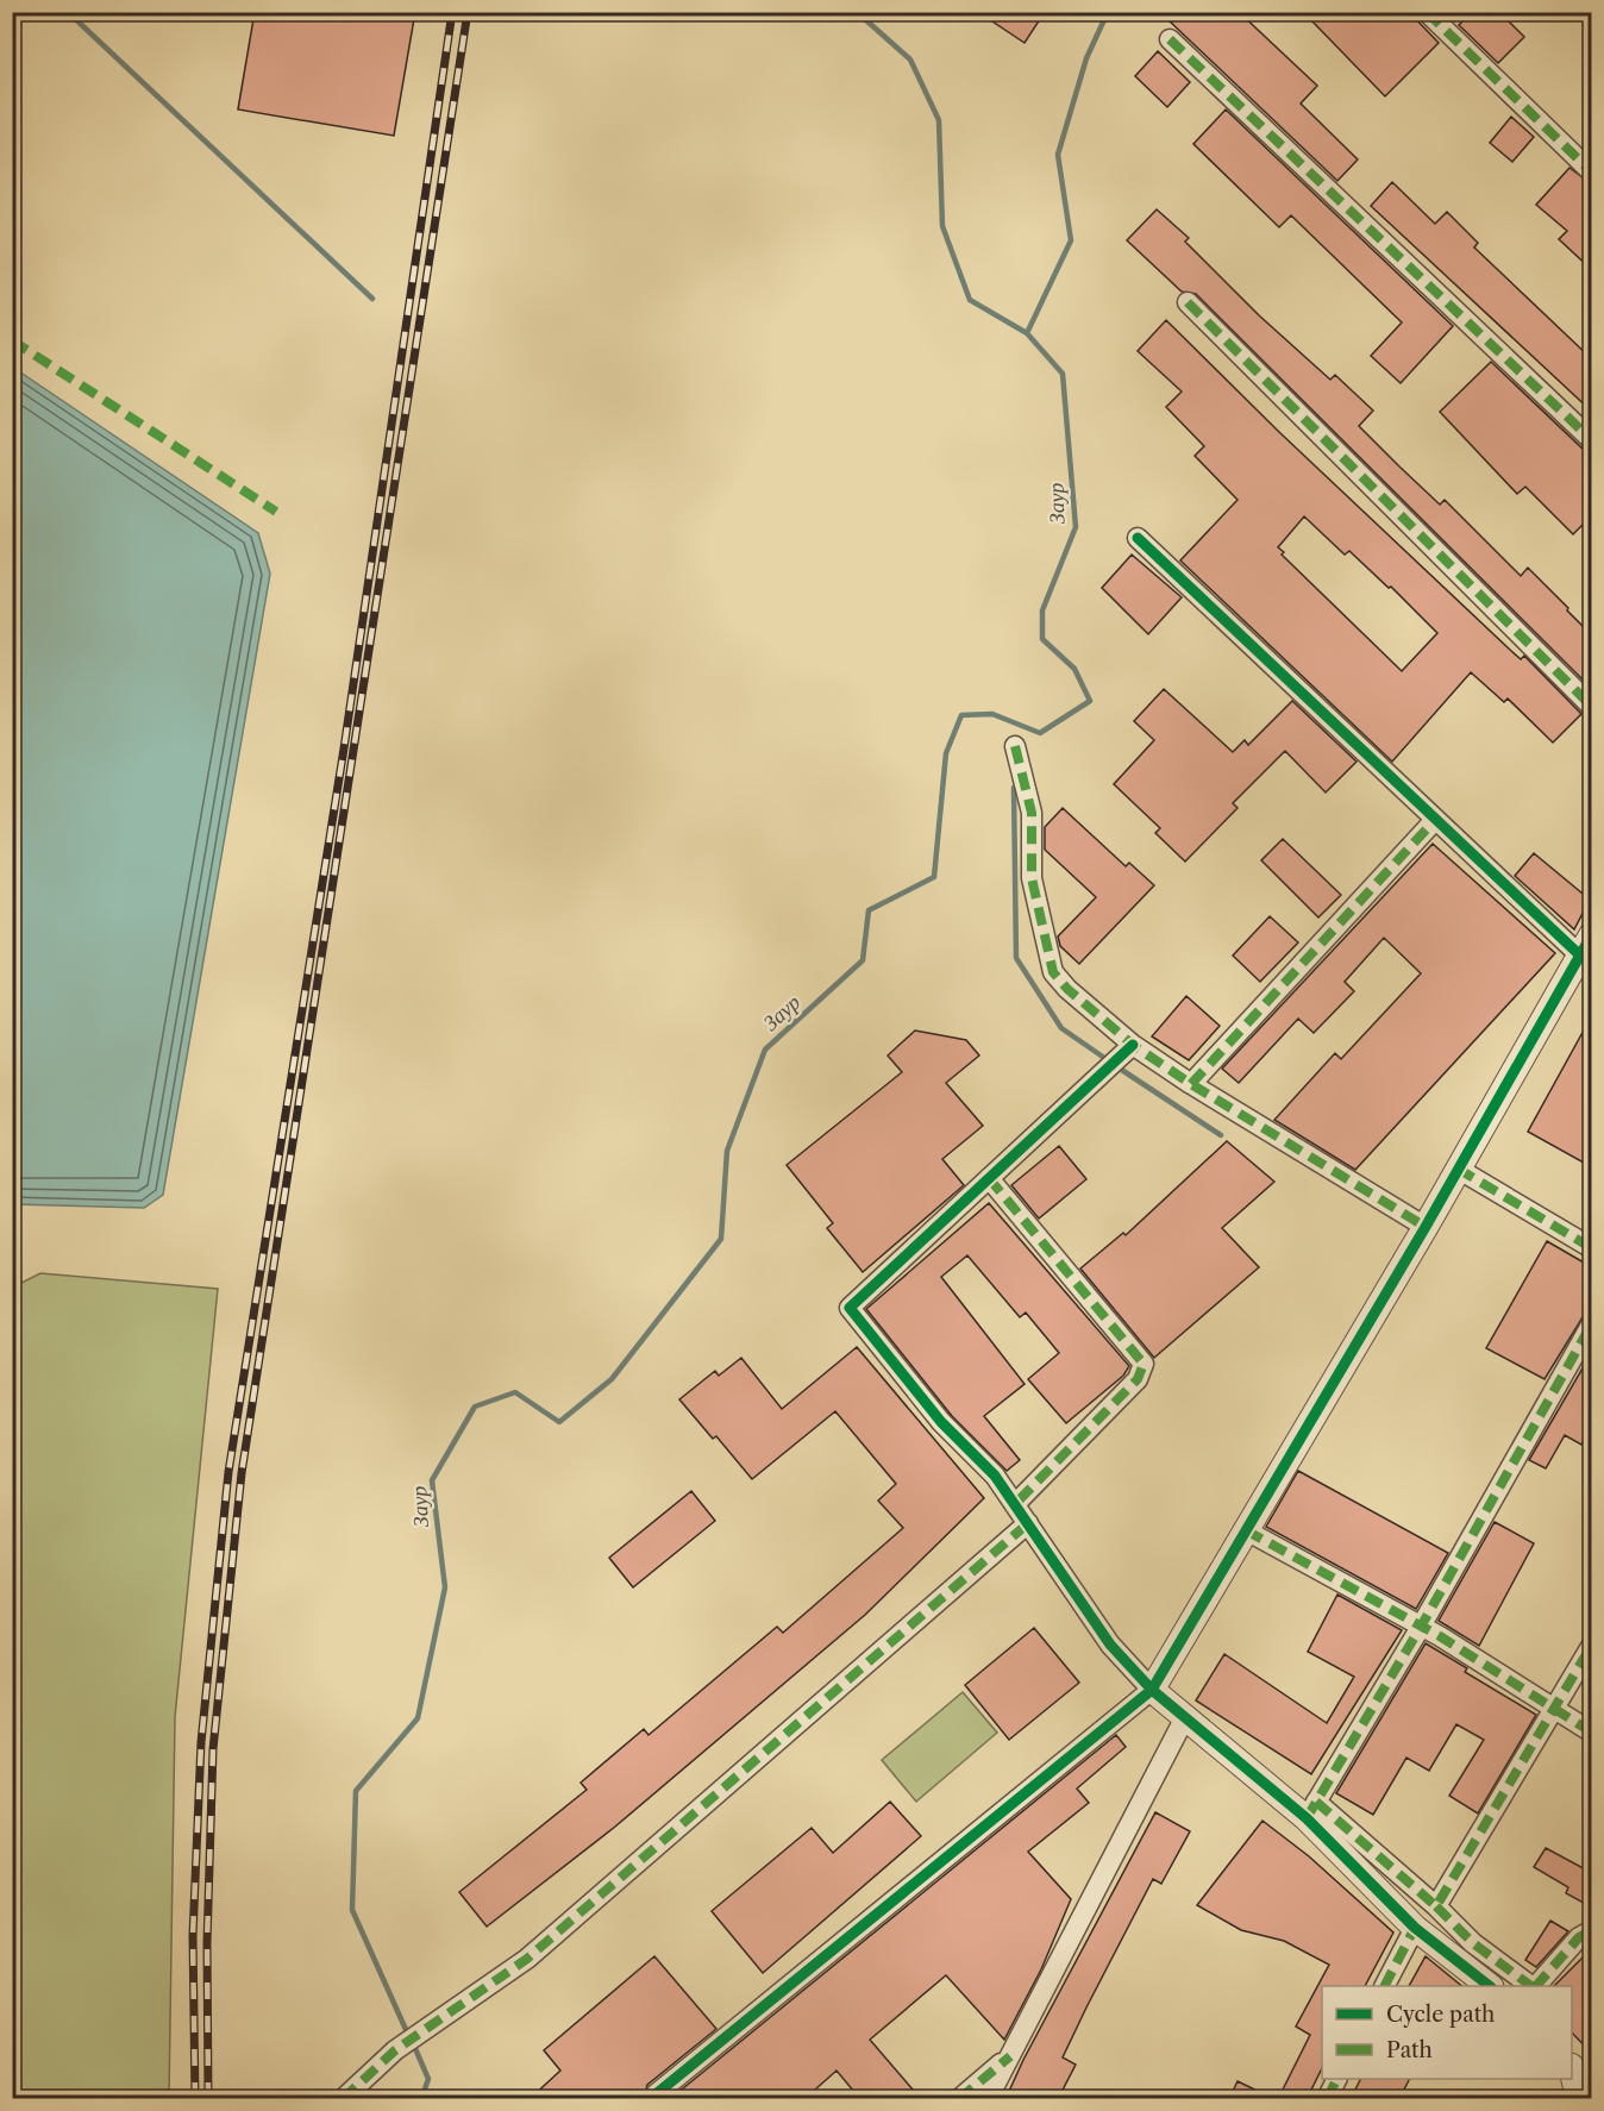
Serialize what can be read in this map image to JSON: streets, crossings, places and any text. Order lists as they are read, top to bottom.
{
  "water": ["Заур"],
  "legend": ["Cycle path", "Path"]
}
